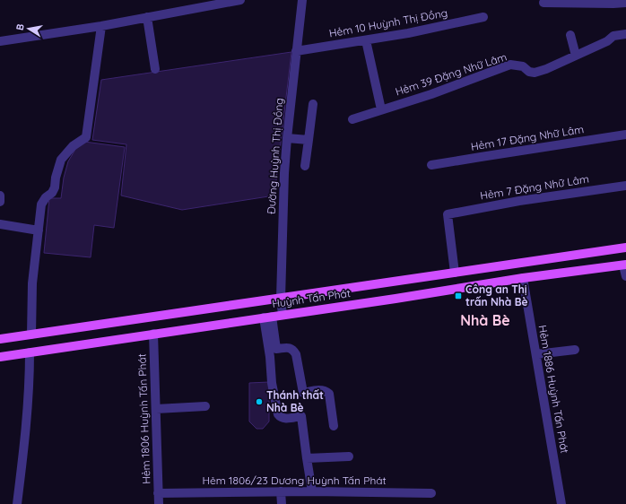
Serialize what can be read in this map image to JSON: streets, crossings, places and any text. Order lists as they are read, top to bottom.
{
  "streets": {
    "main road": ["Huỳnh Tấn Phát"],
    "street": [
      "Hẻm 10 Huỳnh Thị Đồng",
      "Hẻm 39 Đặng Nhữ Lâm",
      "Hẻm 17 Đặng Nhữ Lâm",
      "Đường Huỳnh Thị Đồng",
      "Hẻm 7 Đặng Nhữ Lâm",
      "Hẻm 1886 Huỳnh Tấn Phát",
      "Hẻm 1806 Huỳnh Tấn Phát",
      "Hẻm 1806/23 Dương Huỳnh Tấn Phát"
    ]
  },
  "crossings": [
    ["Hẻm 10 Huỳnh Thị Đồng", "Đường Huỳnh Thị Đồng"],
    ["Đường Huỳnh Thị Đồng", "Huỳnh Tấn Phát"],
    ["Hẻm 7 Đặng Nhữ Lâm", "Huỳnh Tấn Phát"],
    ["Huỳnh Tấn Phát", "Hẻm 1886 Huỳnh Tấn Phát"],
    ["Huỳnh Tấn Phát", "Hẻm 1806 Huỳnh Tấn Phát"],
    ["Hẻm 1806 Huỳnh Tấn Phát", "Hẻm 1806/23 Dương Huỳnh Tấn Phát"]
  ],
  "districts": ["Nhà Bè"],
  "places": {
    "transit": ["Công an Thị trấn Nhà Bè"],
    "other": ["Thánh thất Nhà Bè"]
  },
  "north": "left"
}
